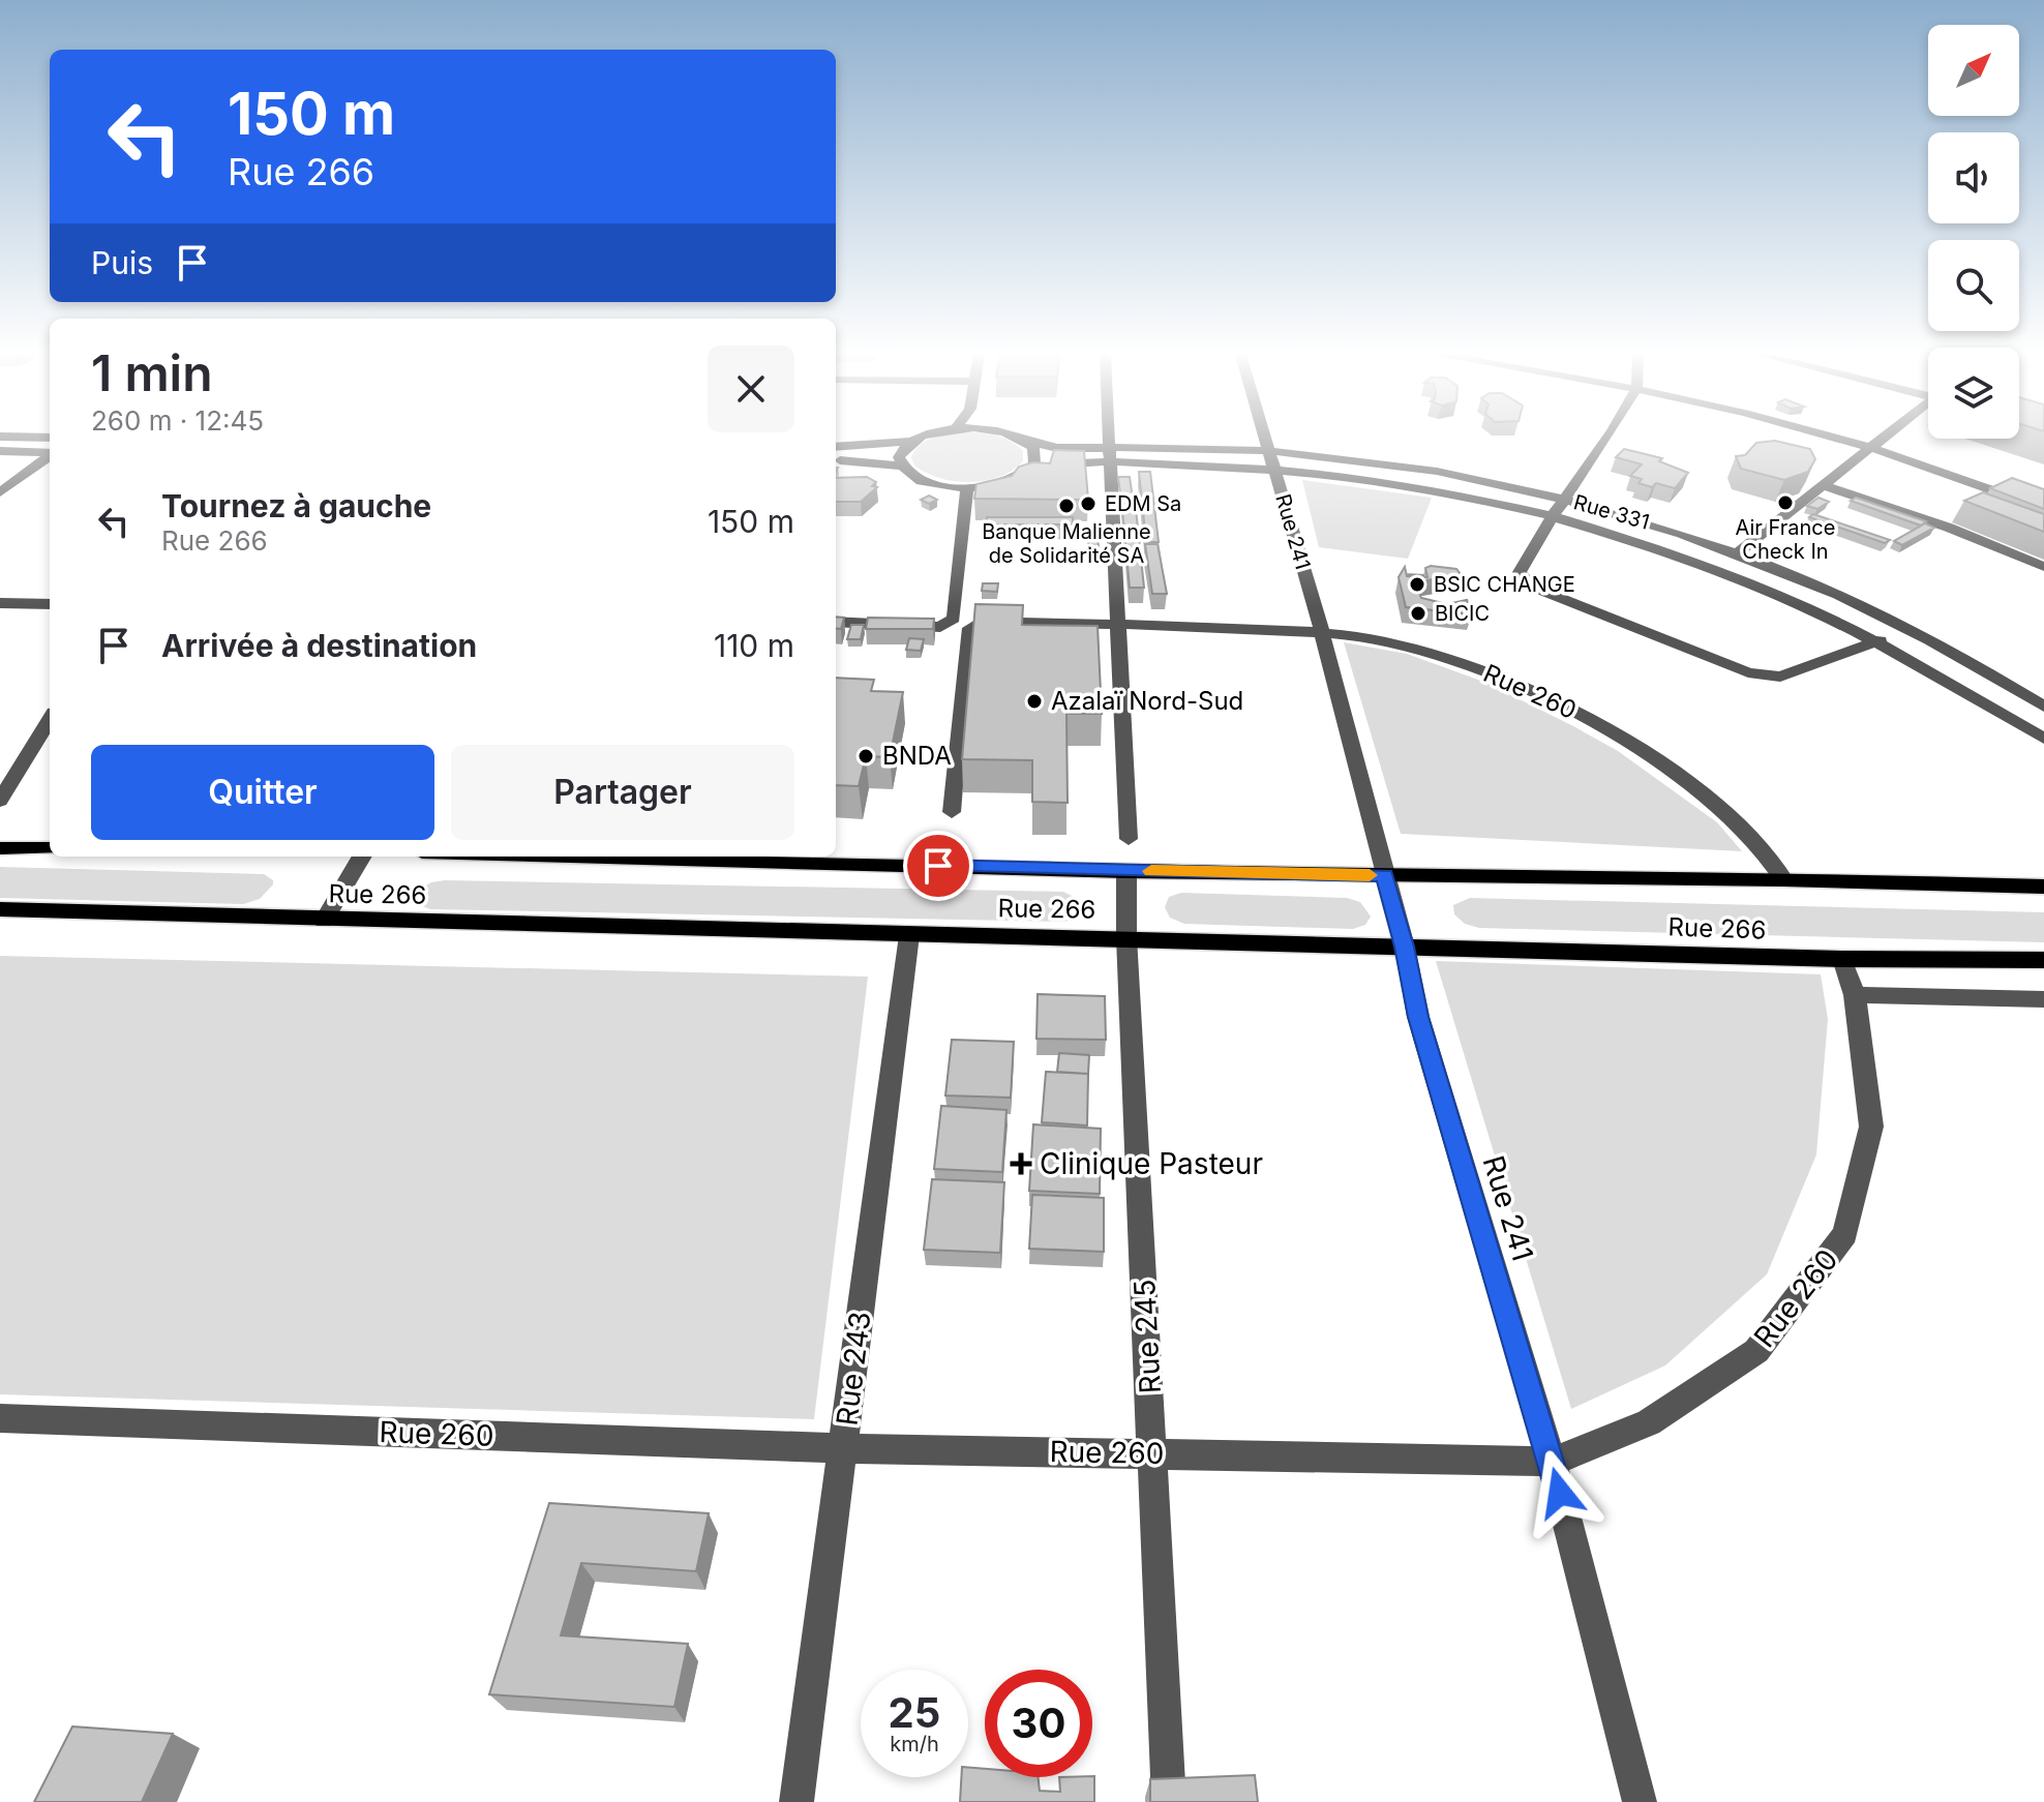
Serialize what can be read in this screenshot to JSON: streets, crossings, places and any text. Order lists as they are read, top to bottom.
{
  "streets": {
    "main road": ["Rue 266"],
    "street": [
      "Rue 331",
      "Rue 241",
      "Rue 260",
      "Rue 245",
      "Rue 243"
    ]
  },
  "crossings": [
    ["Rue 331", "Rue 241"],
    ["Rue 241", "Rue 260"],
    ["Rue 241", "Rue 266"],
    ["Rue 260", "Rue 266"],
    ["Rue 260", "Rue 245"],
    ["Rue 260", "Rue 243"],
    ["Rue 266", "Rue 245"],
    ["Rue 266", "Rue 243"]
  ],
  "places": {
    "other": [
      "Air France Check In",
      "EDM Sa",
      "Banque Malienne de Solidarité SA",
      "BSIC CHANGE",
      "BICIC",
      "Azalaï Nord-Sud",
      "BNDA"
    ],
    "health": ["Clinique Pasteur"]
  },
  "north": "top right",
  "page": {
    "turn": ["150 m", "Rue 266"],
    "then": "Puis",
    "heading": ["1 min", "260 m · 12:45"],
    "list": [
      {
        "name": "Tournez à gauche",
        "note": "Rue 266",
        "value": "150 m"
      },
      {
        "name": "Arrivée à destination",
        "value": "110 m"
      }
    ],
    "buttons": ["Quitter", "Partager"],
    "speed": "25 km/h",
    "limit": "30"
  }
}
